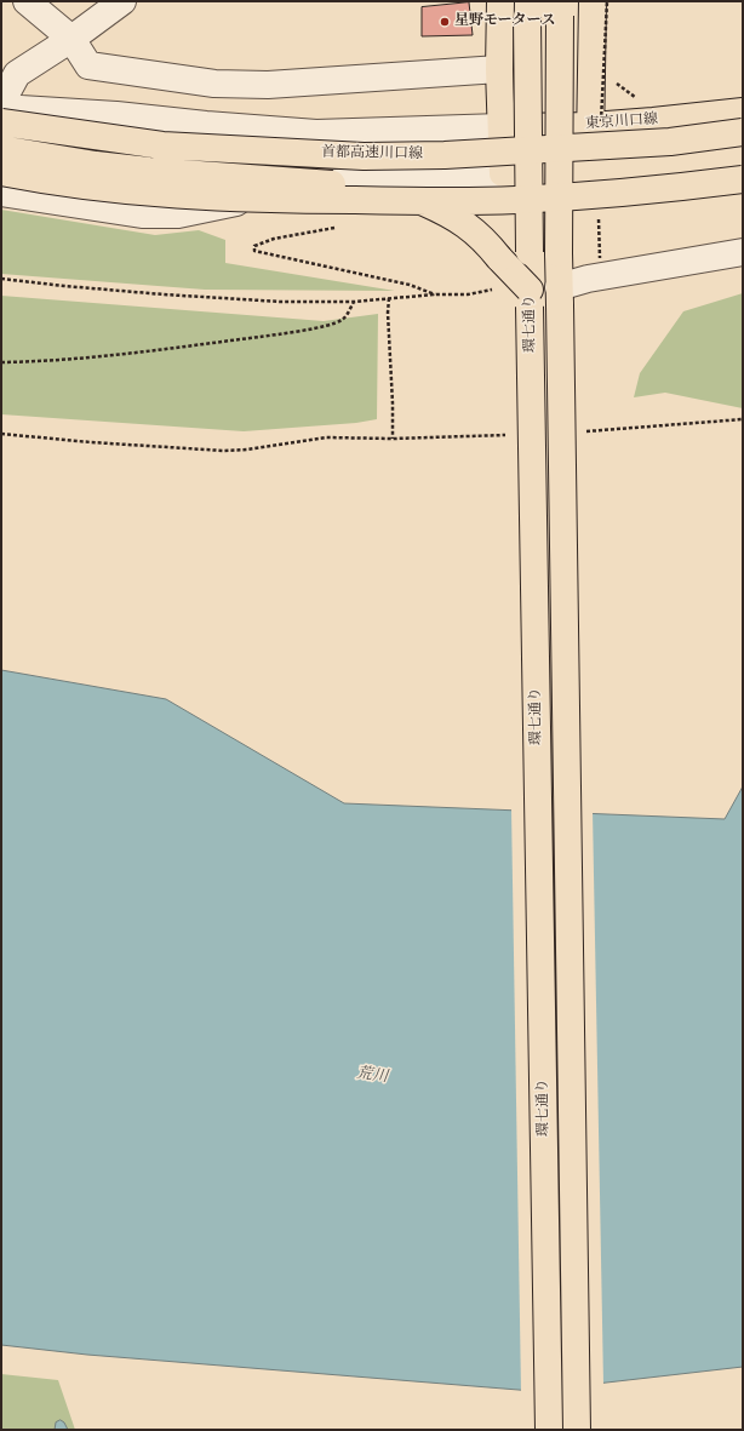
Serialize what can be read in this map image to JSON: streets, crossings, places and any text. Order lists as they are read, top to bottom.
{
  "streets": {
    "main road": ["東京川口線", "首都高速川口線", "環七通り"]
  },
  "water": ["荒川"],
  "places": ["星野モータース"]
}
